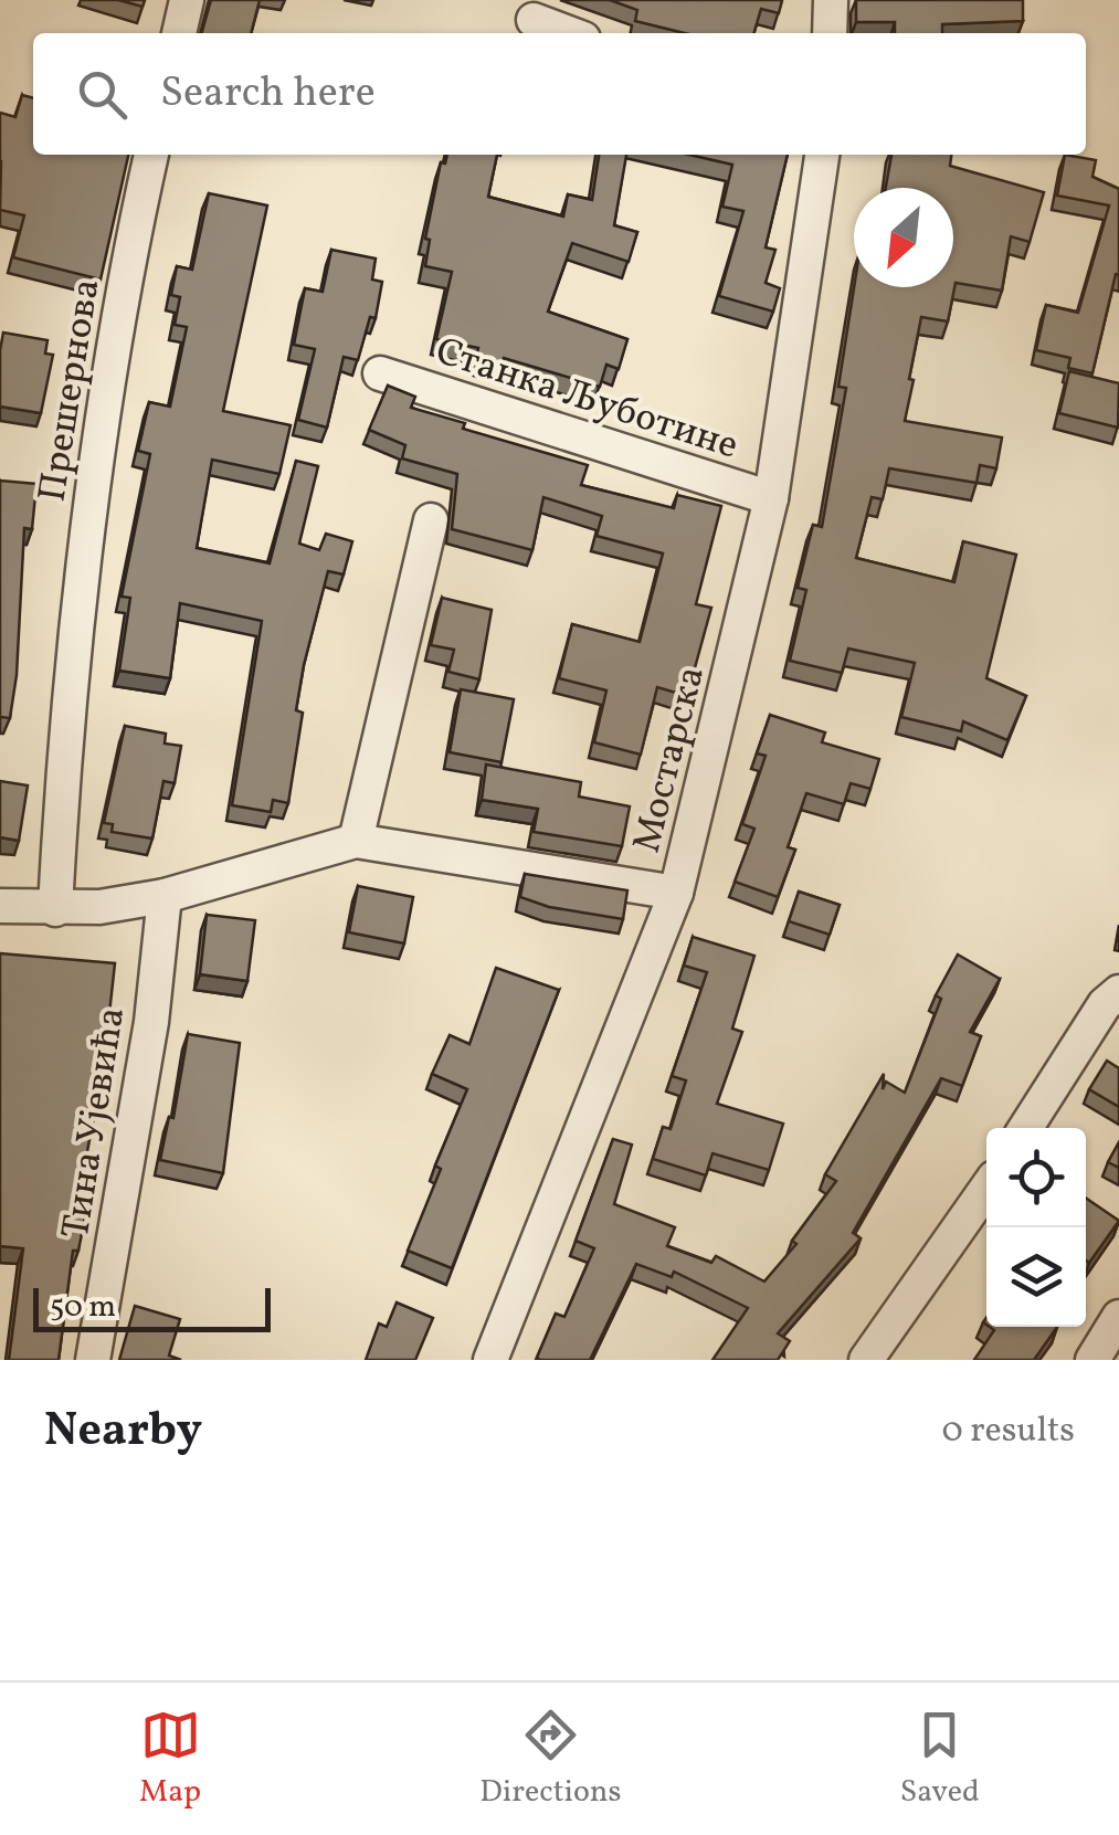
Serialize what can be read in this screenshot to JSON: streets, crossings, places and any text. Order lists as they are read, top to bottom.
{
  "streets": {
    "street": [
      "Прешернова",
      "Станка Љуботине",
      "Мостарска",
      "Тина Ујевића"
    ]
  },
  "crossings": [
    ["Станка Љуботине", "Мостарска"]
  ],
  "scale_bar": "50 m",
  "north": "bottom left",
  "page": {
    "search": "Search here",
    "scale": "50 m",
    "heading": ["Nearby", "0 results"],
    "nav": ["Map", "Directions", "Saved"]
  }
}
